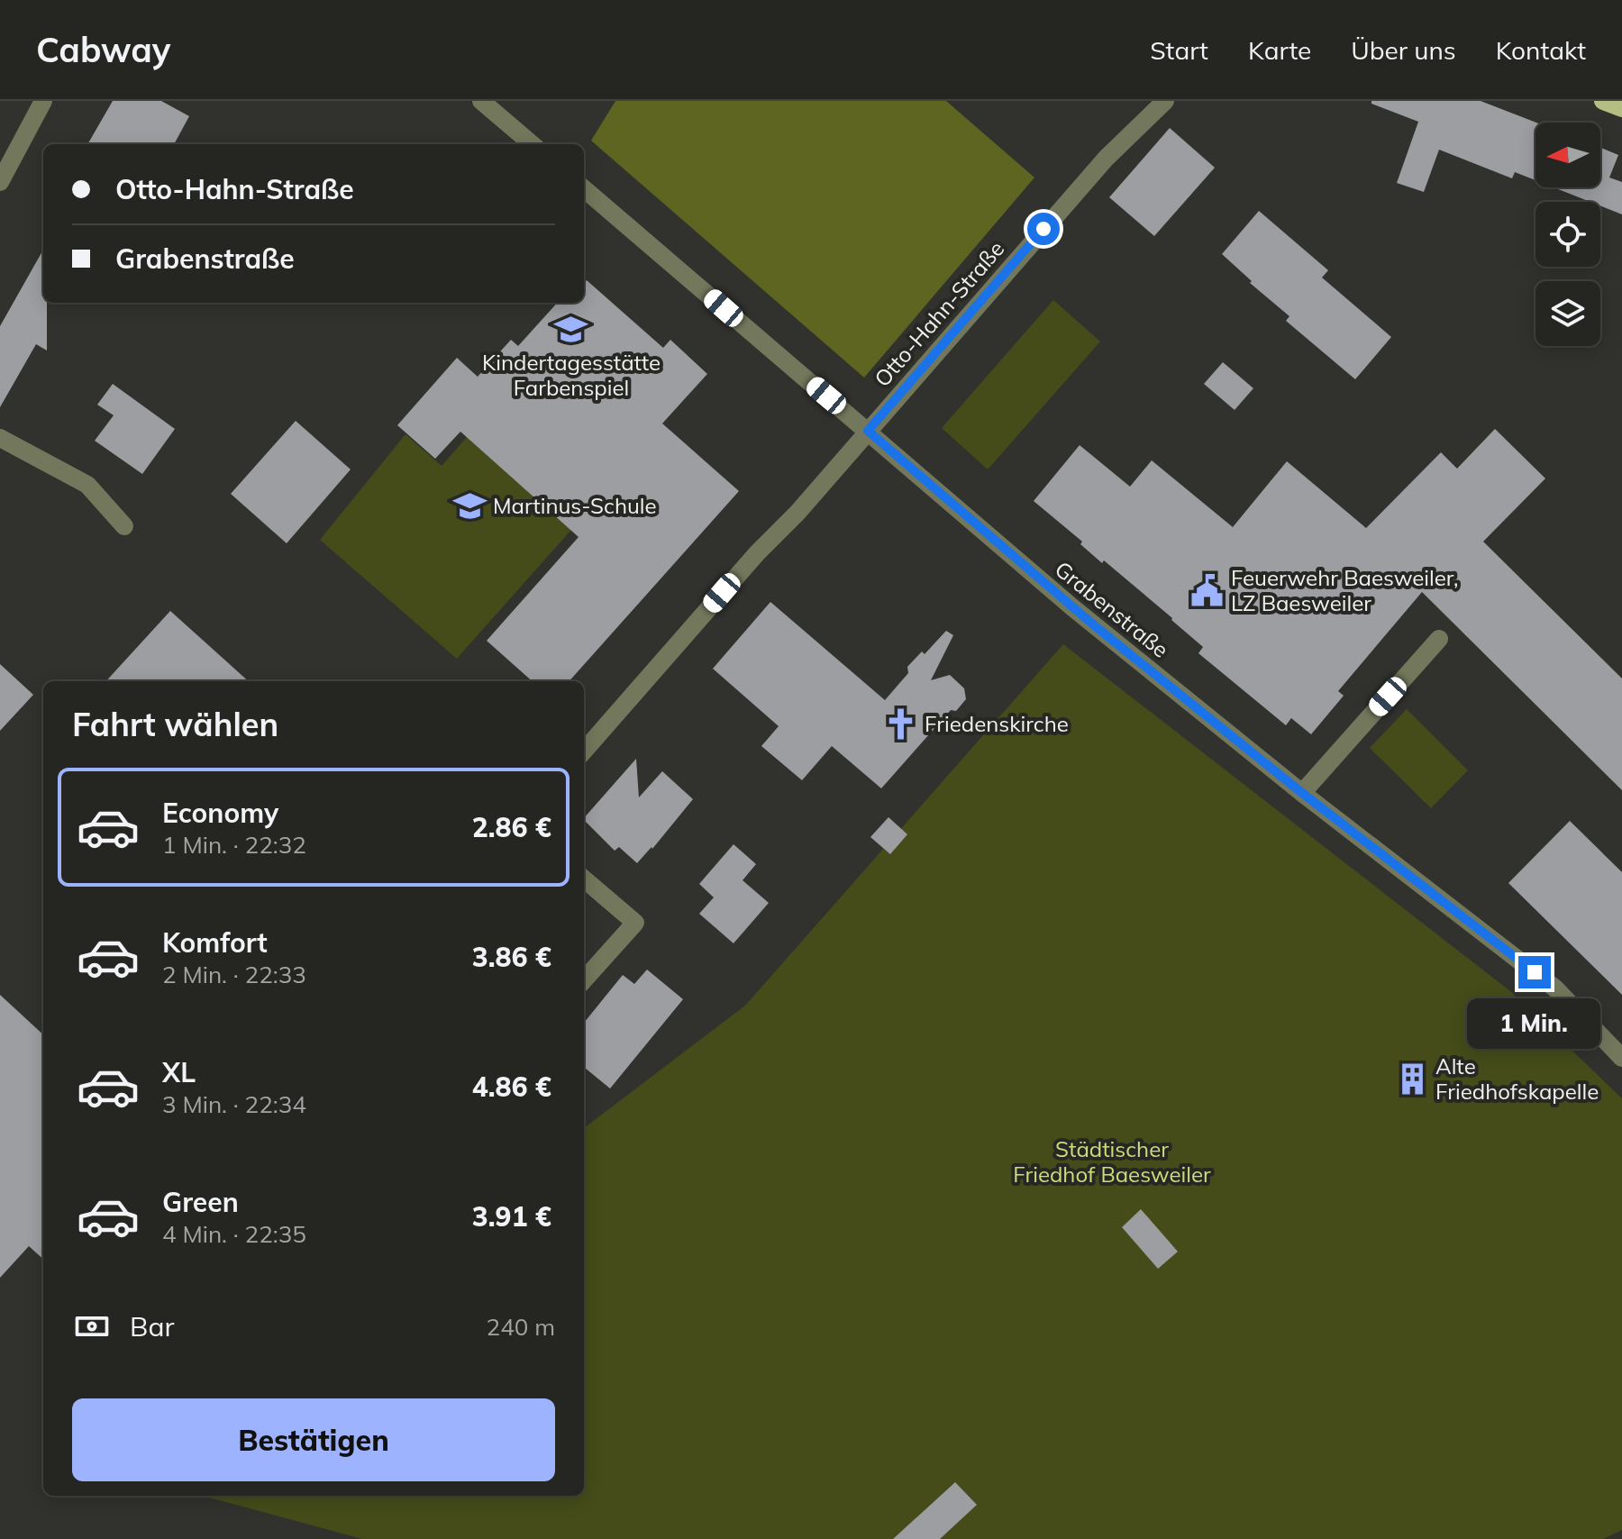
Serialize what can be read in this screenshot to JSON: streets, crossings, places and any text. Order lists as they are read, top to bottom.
{
  "streets": {
    "street": ["Otto-Hahn-Straße", "Grabenstraße"]
  },
  "crossings": [
    ["Otto-Hahn-Straße", "Grabenstraße"]
  ],
  "parks": ["Städtischer Friedhof Baesweiler"],
  "places": {
    "school or university": ["Kindertagesstätte Farbenspiel", "Martinus-Schule"],
    "public building": ["Feuerwehr Baesweiler, LZ Baesweiler"],
    "church": ["Friedenskirche"],
    "building": ["Alte Friedhofskapelle"]
  },
  "north": "left",
  "page": {
    "header": "Cabway",
    "nav": [
      "Start",
      "Karte",
      "Über uns",
      "Kontakt"
    ],
    "banner": ["Otto-Hahn-Straße", "Grabenstraße"],
    "heading": "Fahrt wählen",
    "list": [
      {
        "name": "Economy",
        "note": "1 Min. · 22:32",
        "value": "2.86 €"
      },
      {
        "name": "Komfort",
        "note": "2 Min. · 22:33",
        "value": "3.86 €"
      },
      {
        "name": "XL",
        "note": "3 Min. · 22:34",
        "value": "4.86 €"
      },
      {
        "name": "Green",
        "note": "4 Min. · 22:35",
        "value": "3.91 €"
      }
    ],
    "bubble": "1 Min.",
    "pay": ["Bar", "240 m"],
    "buttons": "Bestätigen"
  }
}
